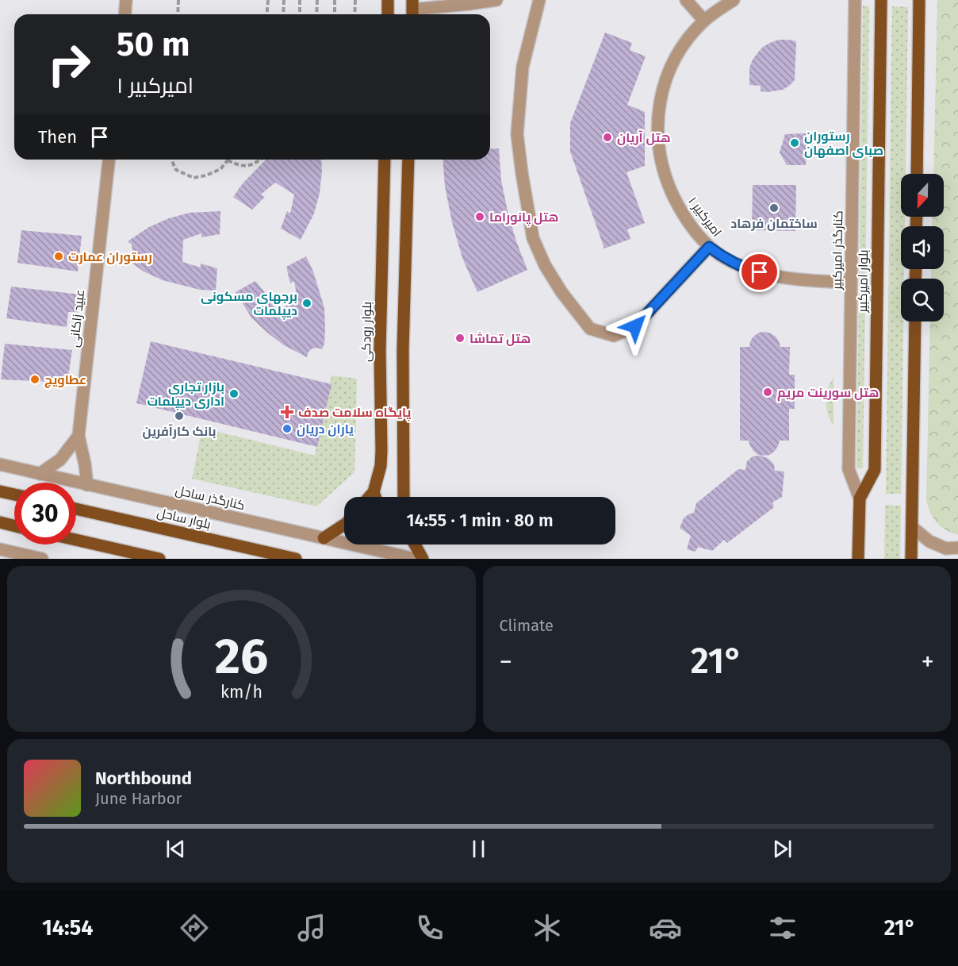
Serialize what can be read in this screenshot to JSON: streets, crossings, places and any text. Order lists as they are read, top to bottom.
{
  "streets": {
    "main road": ["بلوار امیرکبیر", "بلوار رودکی", "بلوار ساحل"],
    "street": [
      "امیرکبیر ۱",
      "کنارگذر امیرکبیر",
      "عبید زاکانی",
      "کنارگذر ساحل"
    ]
  },
  "crossings": [
    ["امیرکبیر ۱", "کنارگذر امیرکبیر"],
    ["کنارگذر امیرکبیر", "بلوار امیرکبیر"],
    ["عبید زاکانی", "کنارگذر ساحل"]
  ],
  "places": {
    "other": [
      "هتل آریان",
      "رستوران صبای اصفهان",
      "ساختمان فرهاد",
      "هتل پانوراما",
      "رستوران عمارت",
      "برجهای مسکونی دیپلمات",
      "هتل تماشا",
      "عطاویچ",
      "هتل سورینت مريم",
      "بازار تجاری اداری دیپلمات",
      "بانک کارآفرین",
      "یاران دریان"
    ],
    "health": ["پایگاه سلامت صدف"]
  },
  "north": "bottom",
  "page": {
    "turn": ["50 m", "امیرکبیر ۱"],
    "then": "Then",
    "limit": "30",
    "trip": "14:55 · 1 min · 80 m",
    "tile": "Climate",
    "heat": ["−", "21°", "+"],
    "song": ["Northbound", "June Harbor"],
    "tabs": ["14:54", "21°"],
    "gauge": ["26", "km/h"]
  }
}
